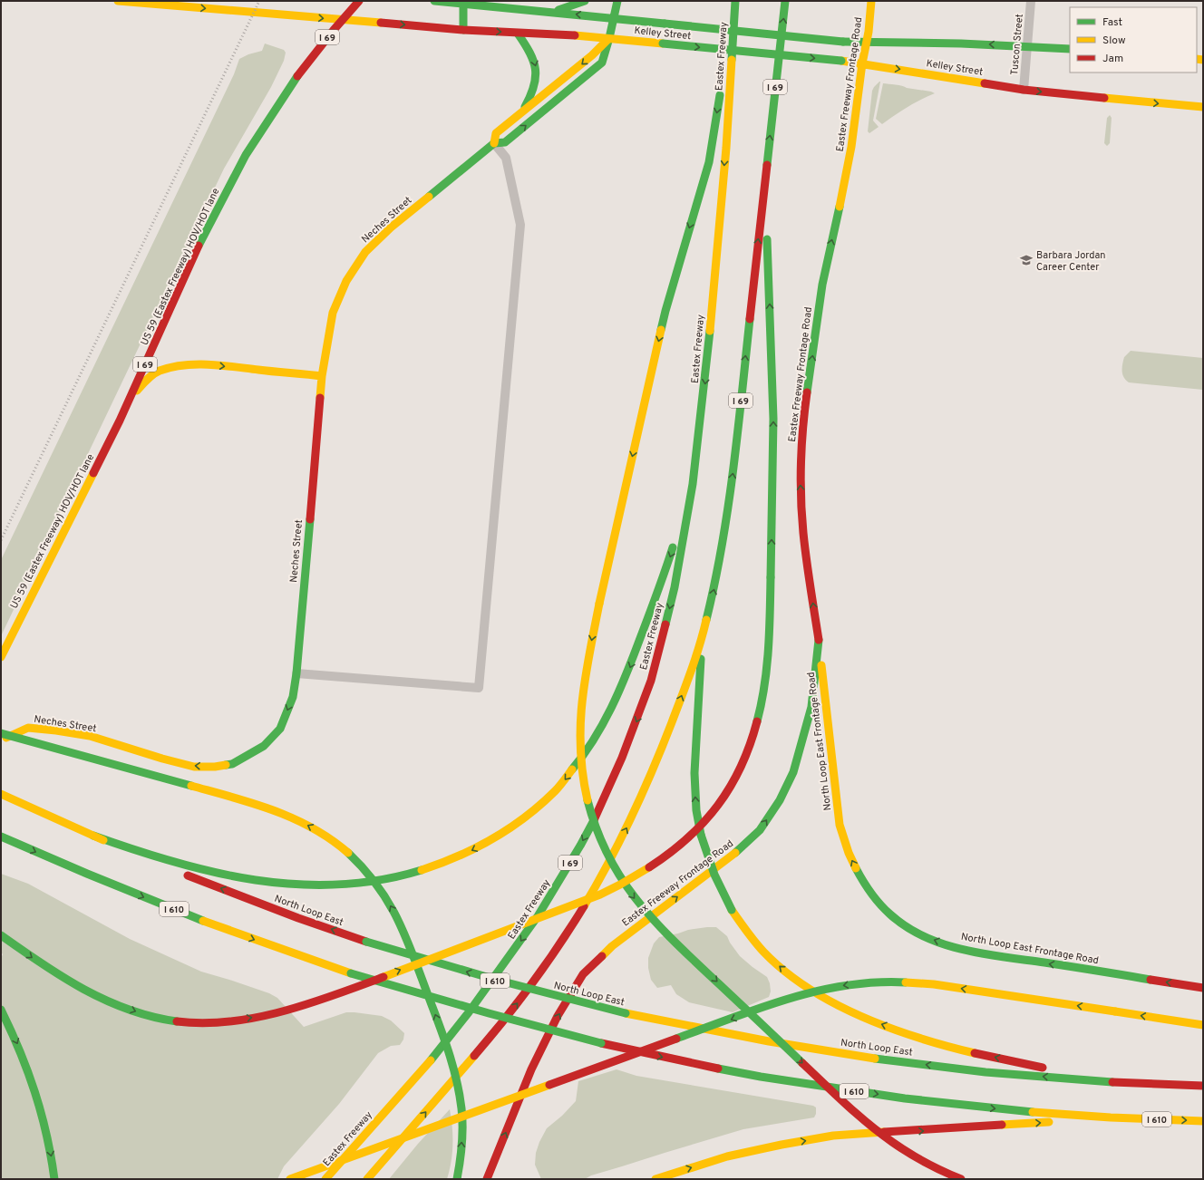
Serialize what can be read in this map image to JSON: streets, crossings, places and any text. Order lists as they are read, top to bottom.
{
  "streets": {
    "main road": [
      "Kelley Street",
      "I 69",
      "Eastex Freeway",
      "Eastex Freeway Frontage Road",
      "Neches Street",
      "US 59 (Eastex Freeway) HOV/HOT lane",
      "North Loop East Frontage Road",
      "I 610",
      "North Loop East"
    ],
    "street": ["Tuscon Street"]
  },
  "crossings": [
    ["Kelley Street", "Tuscon Street"],
    ["Kelley Street", "Eastex Freeway Frontage Road"],
    ["Kelley Street", "Neches Street"],
    ["Eastex Freeway Frontage Road", "North Loop East Frontage Road"]
  ],
  "one_way": ["North Loop East Frontage Road"],
  "places": {
    "school or university": ["Barbara Jordan Career Center"]
  },
  "legend": ["Fast", "Slow", "Jam"]
}
